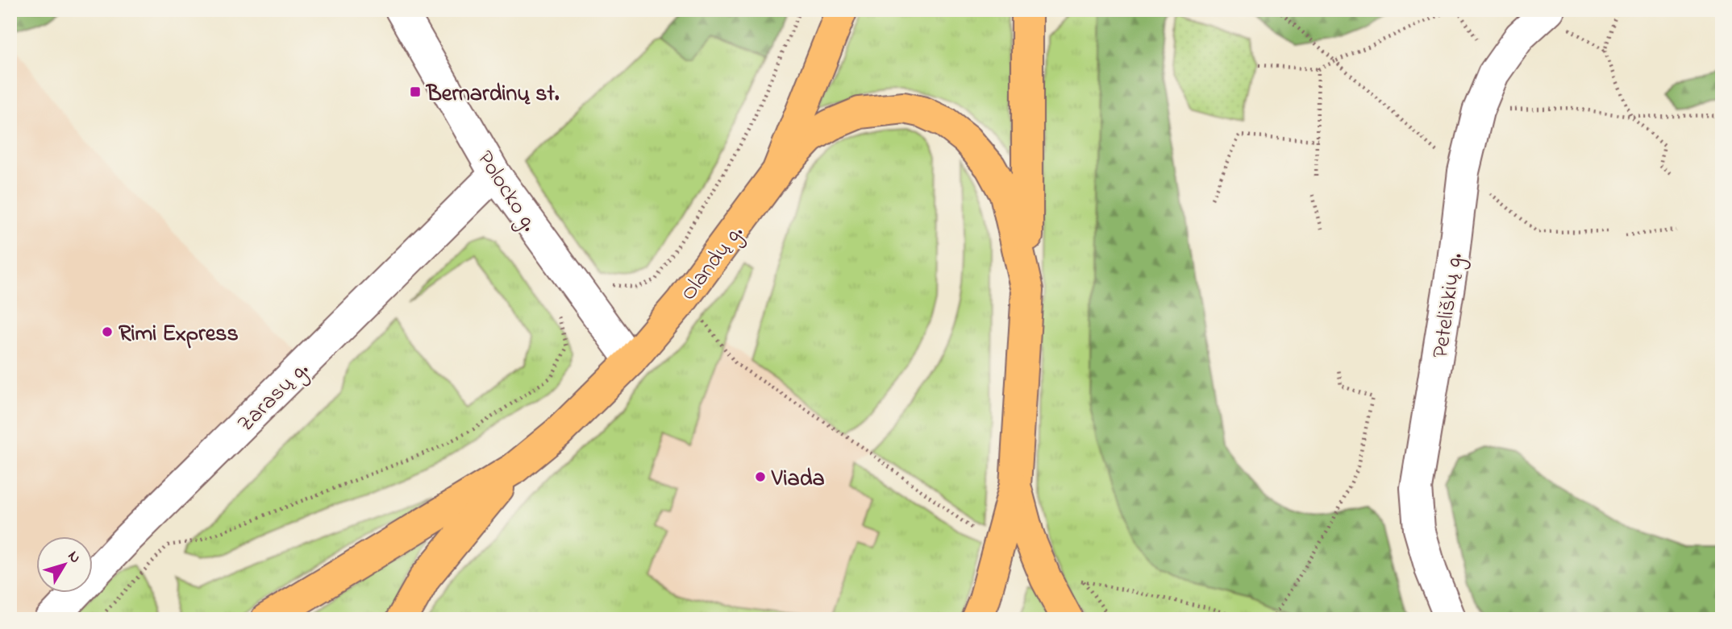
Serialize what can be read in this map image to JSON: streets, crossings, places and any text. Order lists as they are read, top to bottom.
{
  "streets": {
    "main road": ["Olandų g."],
    "street": ["Polocko g.", "Peteliškių g.", "Zarasų g."]
  },
  "crossings": [
    ["Polocko g.", "Olandų g."],
    ["Polocko g.", "Zarasų g."]
  ],
  "places": {
    "transit": ["Bernardinų st."],
    "other": ["Rimi Express", "Viada"]
  },
  "north": "top right"
}
